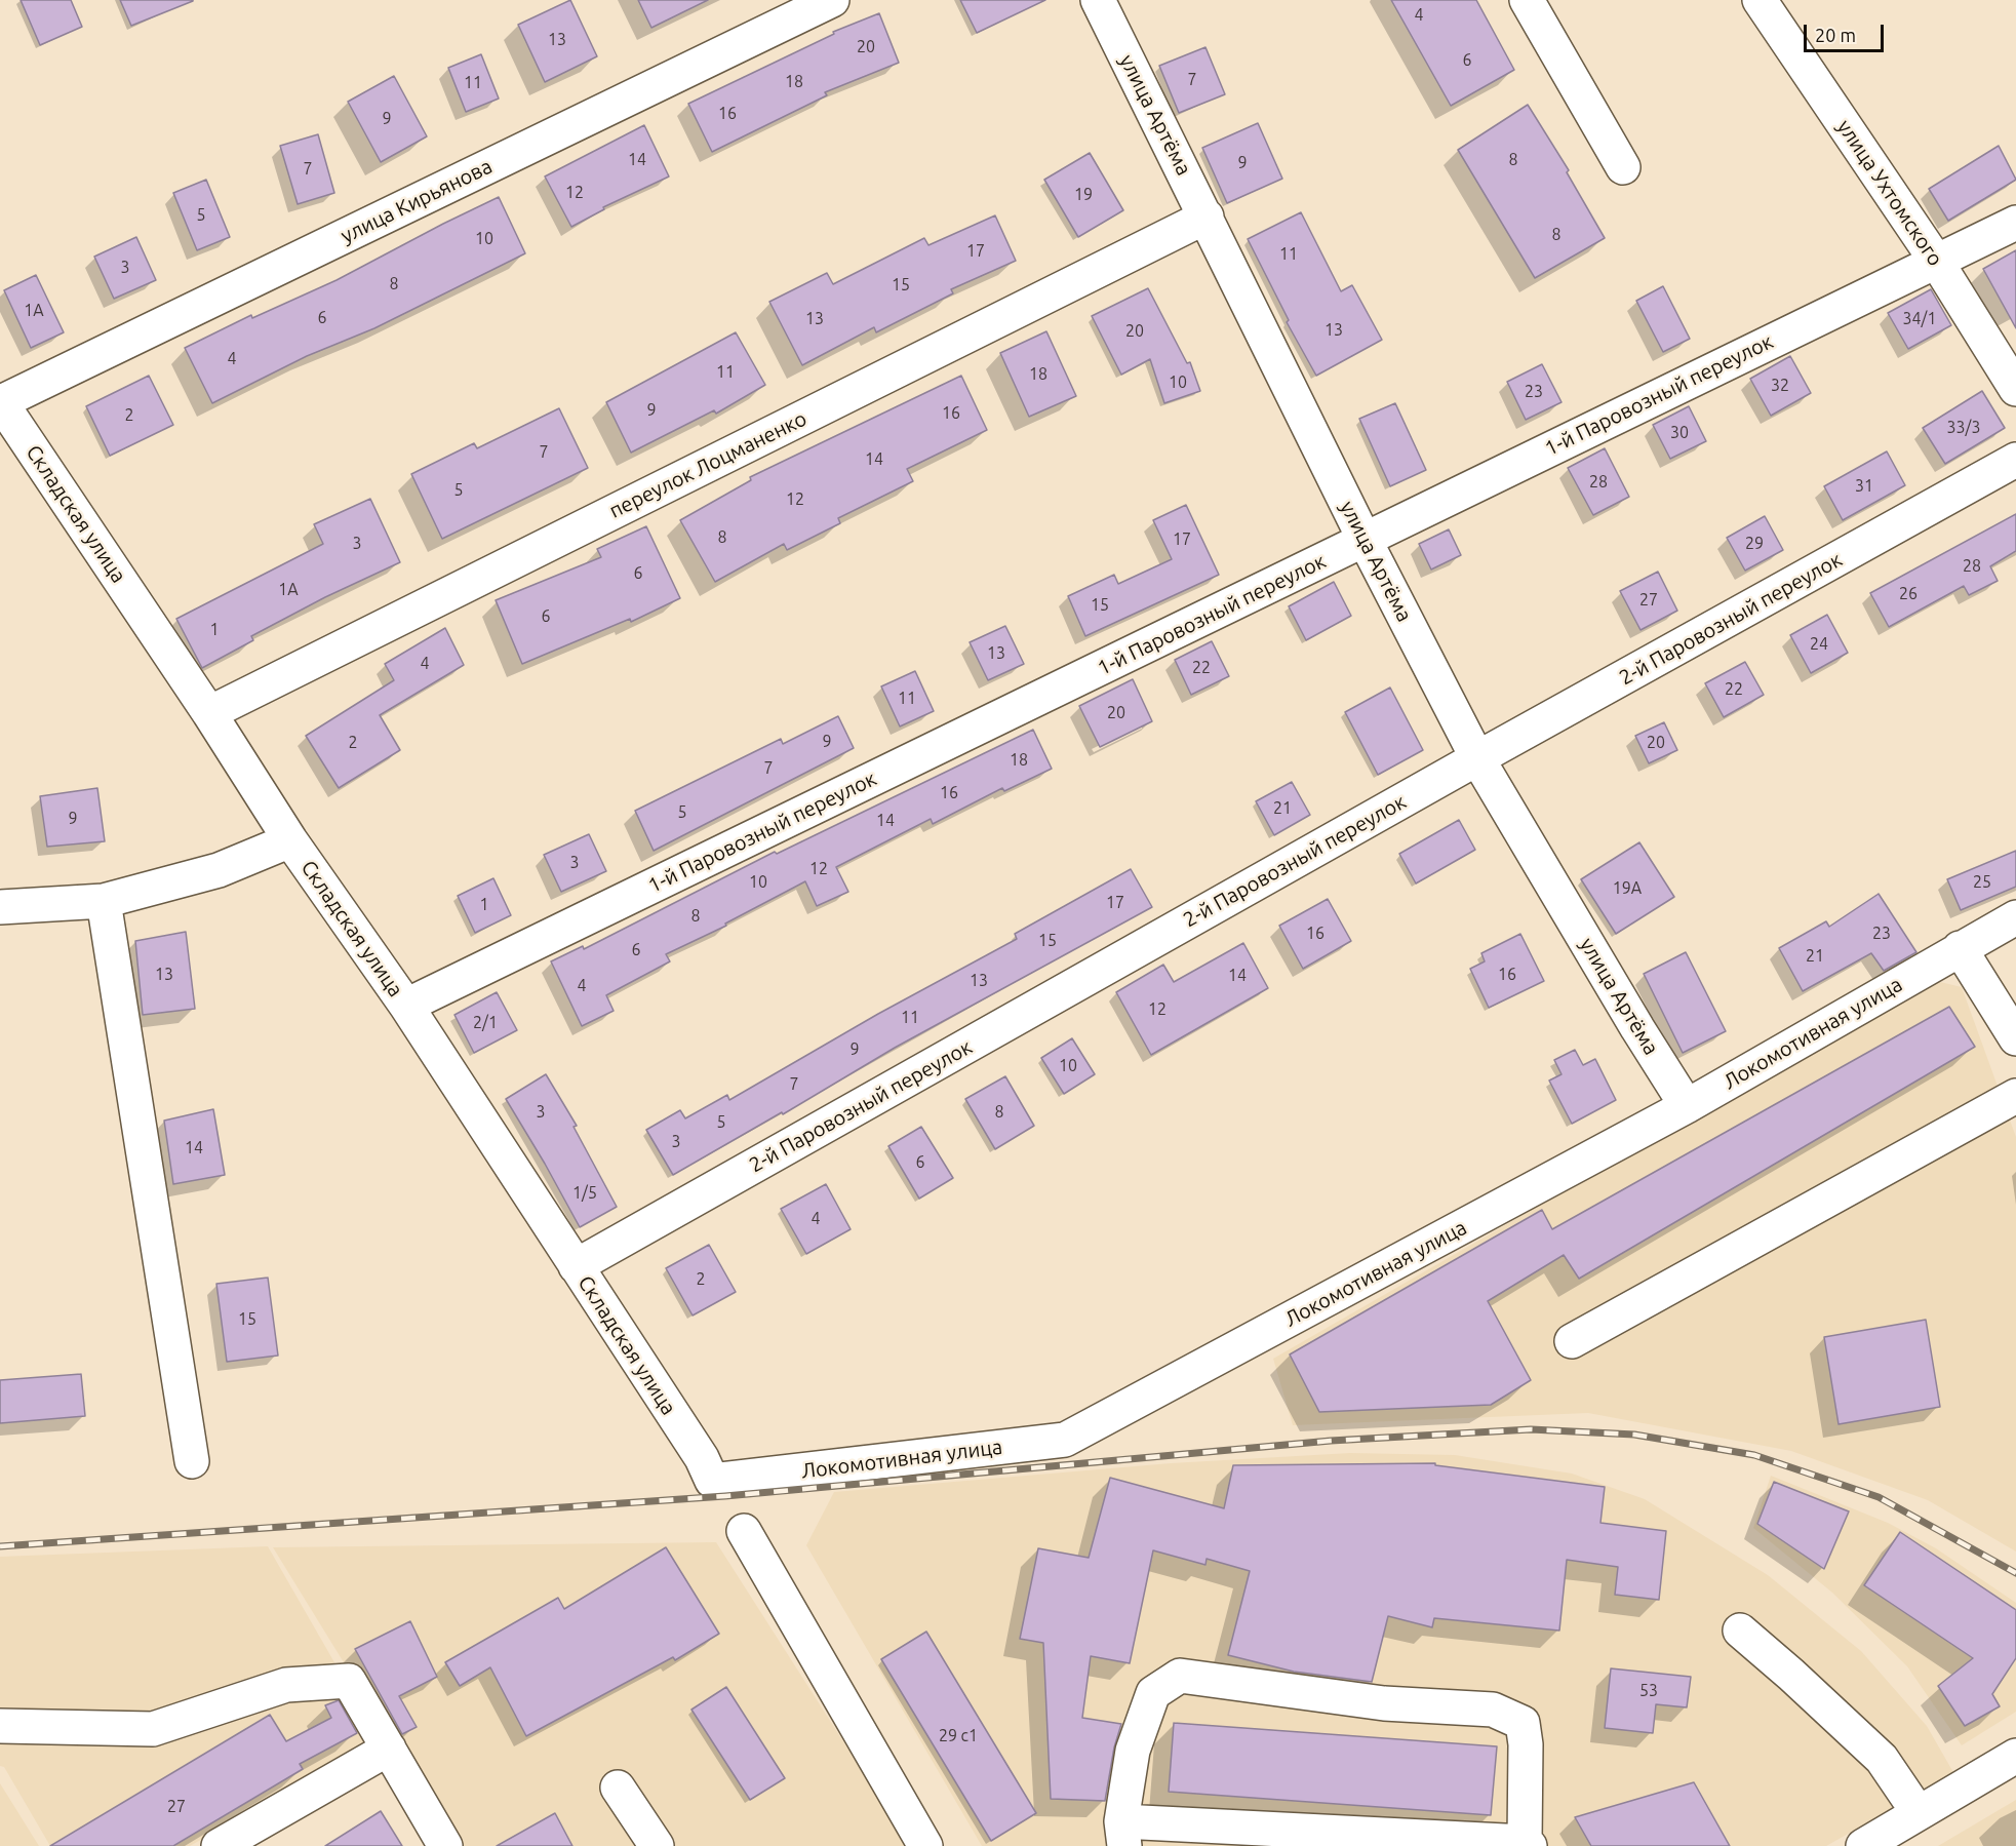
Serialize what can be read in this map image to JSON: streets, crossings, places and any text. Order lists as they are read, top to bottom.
{
  "streets": {
    "street": [
      "улица Артёма",
      "улица Ухтомского",
      "улица Кирьянова",
      "1-й Паровозный переулок",
      "переулок Лоцманенко",
      "Складская улица",
      "2-й Паровозный переулок",
      "Локомотивная улица"
    ]
  },
  "crossings": [
    ["улица Артёма", "1-й Паровозный переулок"],
    ["улица Артёма", "переулок Лоцманенко"],
    ["улица Артёма", "2-й Паровозный переулок"],
    ["улица Артёма", "Локомотивная улица"],
    ["улица Ухтомского", "1-й Паровозный переулок"],
    ["улица Кирьянова", "Складская улица"],
    ["1-й Паровозный переулок", "Складская улица"],
    ["переулок Лоцманенко", "Складская улица"],
    ["Складская улица", "2-й Паровозный переулок"],
    ["Складская улица", "Локомотивная улица"]
  ],
  "house_numbers": [
    "4",
    "13",
    "20",
    "6",
    "7",
    "18",
    "11",
    "16",
    "9",
    "14",
    "8",
    "9",
    "7",
    "12",
    "19",
    "5",
    "8",
    "10",
    "17",
    "11",
    "3",
    "8",
    "15",
    "1А",
    "6",
    "13",
    "34/1",
    "13",
    "20",
    "4",
    "11",
    "18",
    "10",
    "32",
    "23",
    "9",
    "16",
    "2",
    "33/3",
    "30",
    "7",
    "14",
    "28",
    "31",
    "5",
    "12",
    "8",
    "17",
    "3",
    "29",
    "28",
    "6",
    "1А",
    "26",
    "27",
    "15",
    "6",
    "1",
    "24",
    "13",
    "4",
    "22",
    "22",
    "11",
    "20",
    "9",
    "2",
    "20",
    "18",
    "7",
    "16",
    "21",
    "5",
    "9",
    "14",
    "3",
    "12",
    "10",
    "25",
    "19А",
    "17",
    "1",
    "8",
    "16",
    "23",
    "15",
    "6",
    "21",
    "13",
    "16",
    "14",
    "13",
    "4",
    "12",
    "11",
    "2/1",
    "9",
    "10",
    "7",
    "3",
    "8",
    "5",
    "3",
    "14",
    "6",
    "1/5",
    "4",
    "2",
    "15",
    "53",
    "29 с1",
    "27"
  ],
  "scale_bar": "20 m"
}
